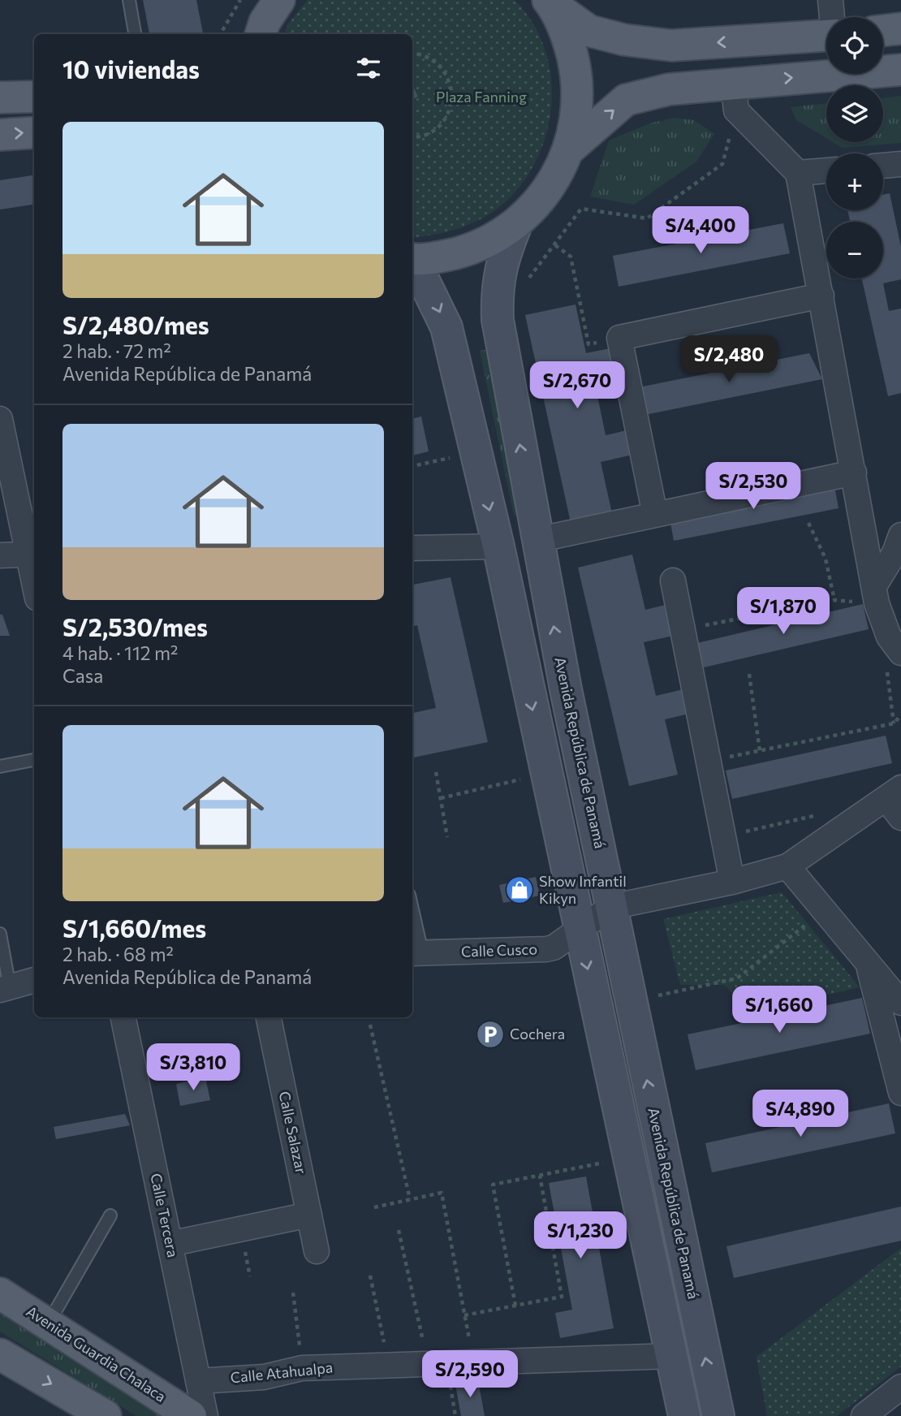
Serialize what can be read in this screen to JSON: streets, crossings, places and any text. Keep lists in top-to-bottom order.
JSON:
{
  "streets": {
    "main road": ["Avenida República de Panamá", "Avenida Guardia Chalaca"],
    "street": [
      "Calle Cusco",
      "Calle Salazar",
      "Calle Tercera",
      "Calle Atahualpa"
    ]
  },
  "crossings": [
    ["Avenida República de Panamá", "Calle Cusco"],
    ["Calle Tercera", "Calle Atahualpa"]
  ],
  "parks": ["Plaza Fanning"],
  "places": {
    "shop": ["Show Infantil Kikyn"],
    "parking": ["Cochera"]
  },
  "page": {
    "map_buttons": ["+", "−"],
    "heading": "10 viviendas",
    "list": [
      {
        "name": "S/2,480/mes",
        "note": "2 hab. · 72 m² · Avenida República de Panamá"
      },
      {
        "name": "S/2,530/mes",
        "note": "4 hab. · 112 m² · Casa"
      },
      {
        "name": "S/1,660/mes",
        "note": "2 hab. · 68 m² · Avenida República de Panamá"
      }
    ],
    "price": [
      "S/4,400",
      "S/2,480",
      "S/2,670",
      "S/2,530",
      "S/1,870",
      "S/1,660",
      "S/3,810",
      "S/4,890",
      "S/1,230",
      "S/2,590"
    ]
  }
}
